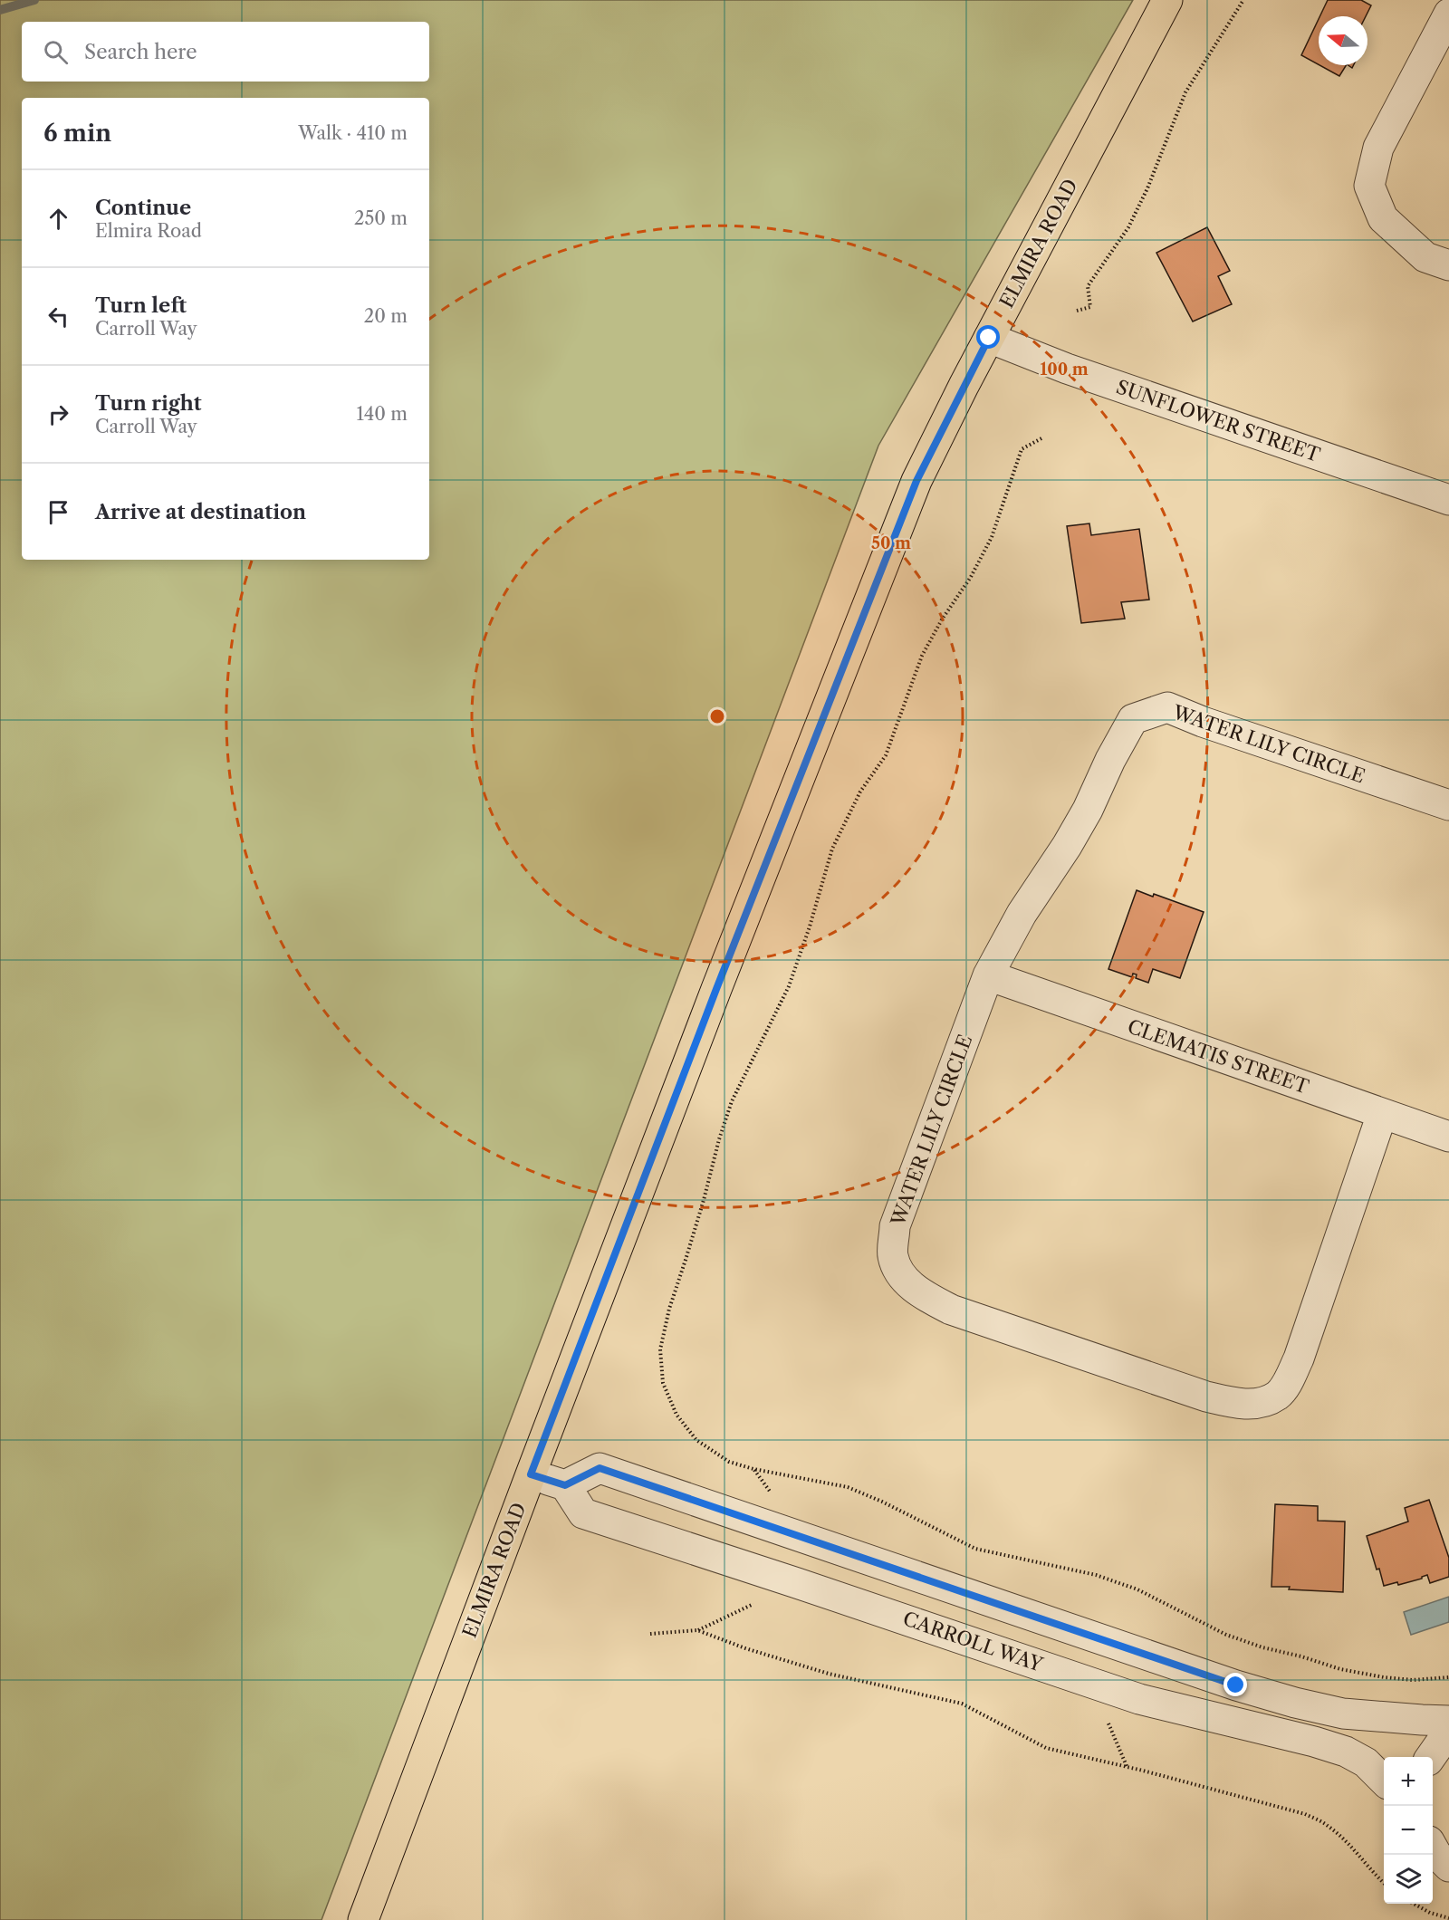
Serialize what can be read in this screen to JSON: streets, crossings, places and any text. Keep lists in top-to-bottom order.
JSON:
{
  "streets": {
    "main road": ["ELMIRA ROAD"],
    "street": [
      "SUNFLOWER STREET",
      "WATER LILY CIRCLE",
      "CLEMATIS STREET",
      "CARROLL WAY"
    ]
  },
  "crossings": [
    ["ELMIRA ROAD", "SUNFLOWER STREET"],
    ["WATER LILY CIRCLE", "CLEMATIS STREET"]
  ],
  "north": "left",
  "page": {
    "search": "Search here",
    "heading": ["6 min", "Walk · 410 m"],
    "list": [
      ["Continue", "Elmira Road", "250 m"],
      ["Turn left", "Carroll Way", "20 m"],
      ["Turn right", "Carroll Way", "140 m"],
      "Arrive at destination"
    ],
    "map_buttons": ["+", "−"]
  },
  "rings": ["100 m", "50 m"]
}
